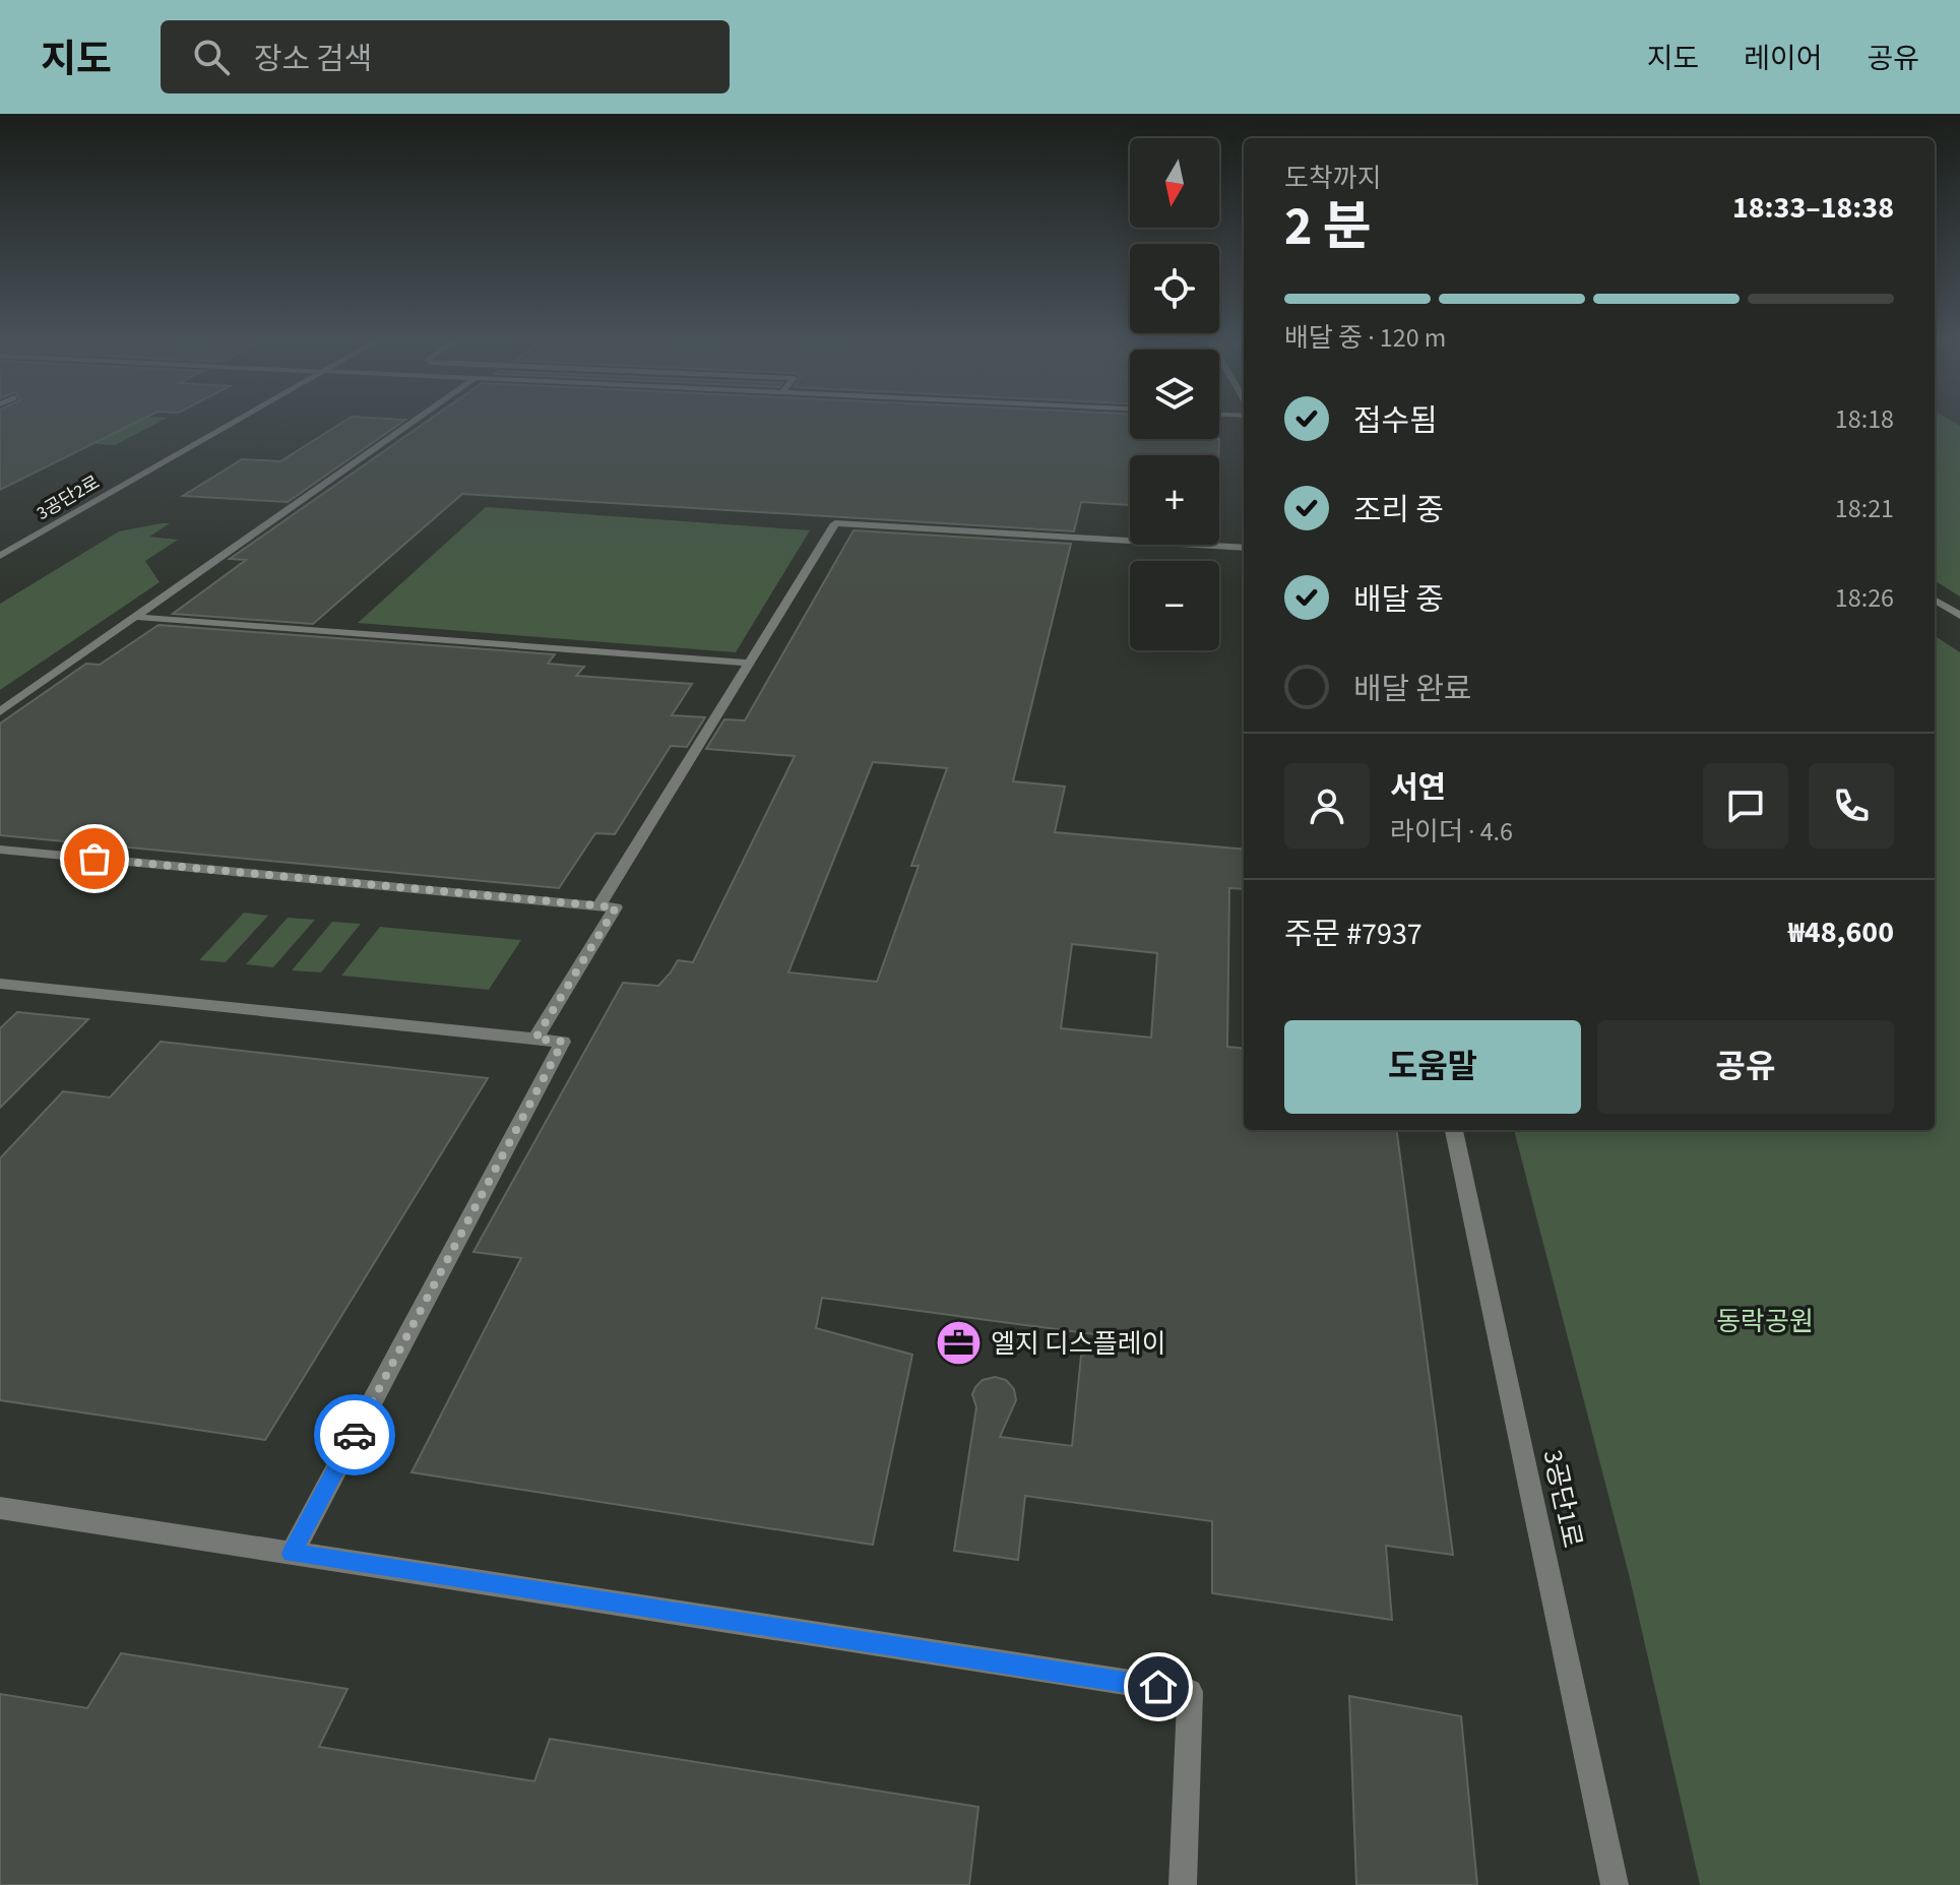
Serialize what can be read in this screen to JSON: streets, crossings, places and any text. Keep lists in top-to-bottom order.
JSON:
{
  "streets": {
    "street": ["3공단2로", "3공단1로"]
  },
  "parks": ["동락공원"],
  "places": {
    "office": ["엘지 디스플레이"]
  },
  "north": "bottom",
  "page": {
    "header": "지도",
    "search": "장소 검색",
    "nav": ["지도", "레이어", "공유"],
    "map_buttons": ["+", "−"],
    "heading": ["2 분", "도착까지", "18:33–18:38"],
    "panel": [
      "서연",
      "라이더 · 4.6",
      "주문 #7937",
      "₩48,600"
    ],
    "bar": "배달 중 · 120 m",
    "list": [
      ["접수됨", "18:18"],
      ["조리 중", "18:21"],
      ["배달 중", "18:26"],
      "배달 완료"
    ],
    "buttons": ["도움말", "공유"]
  }
}
